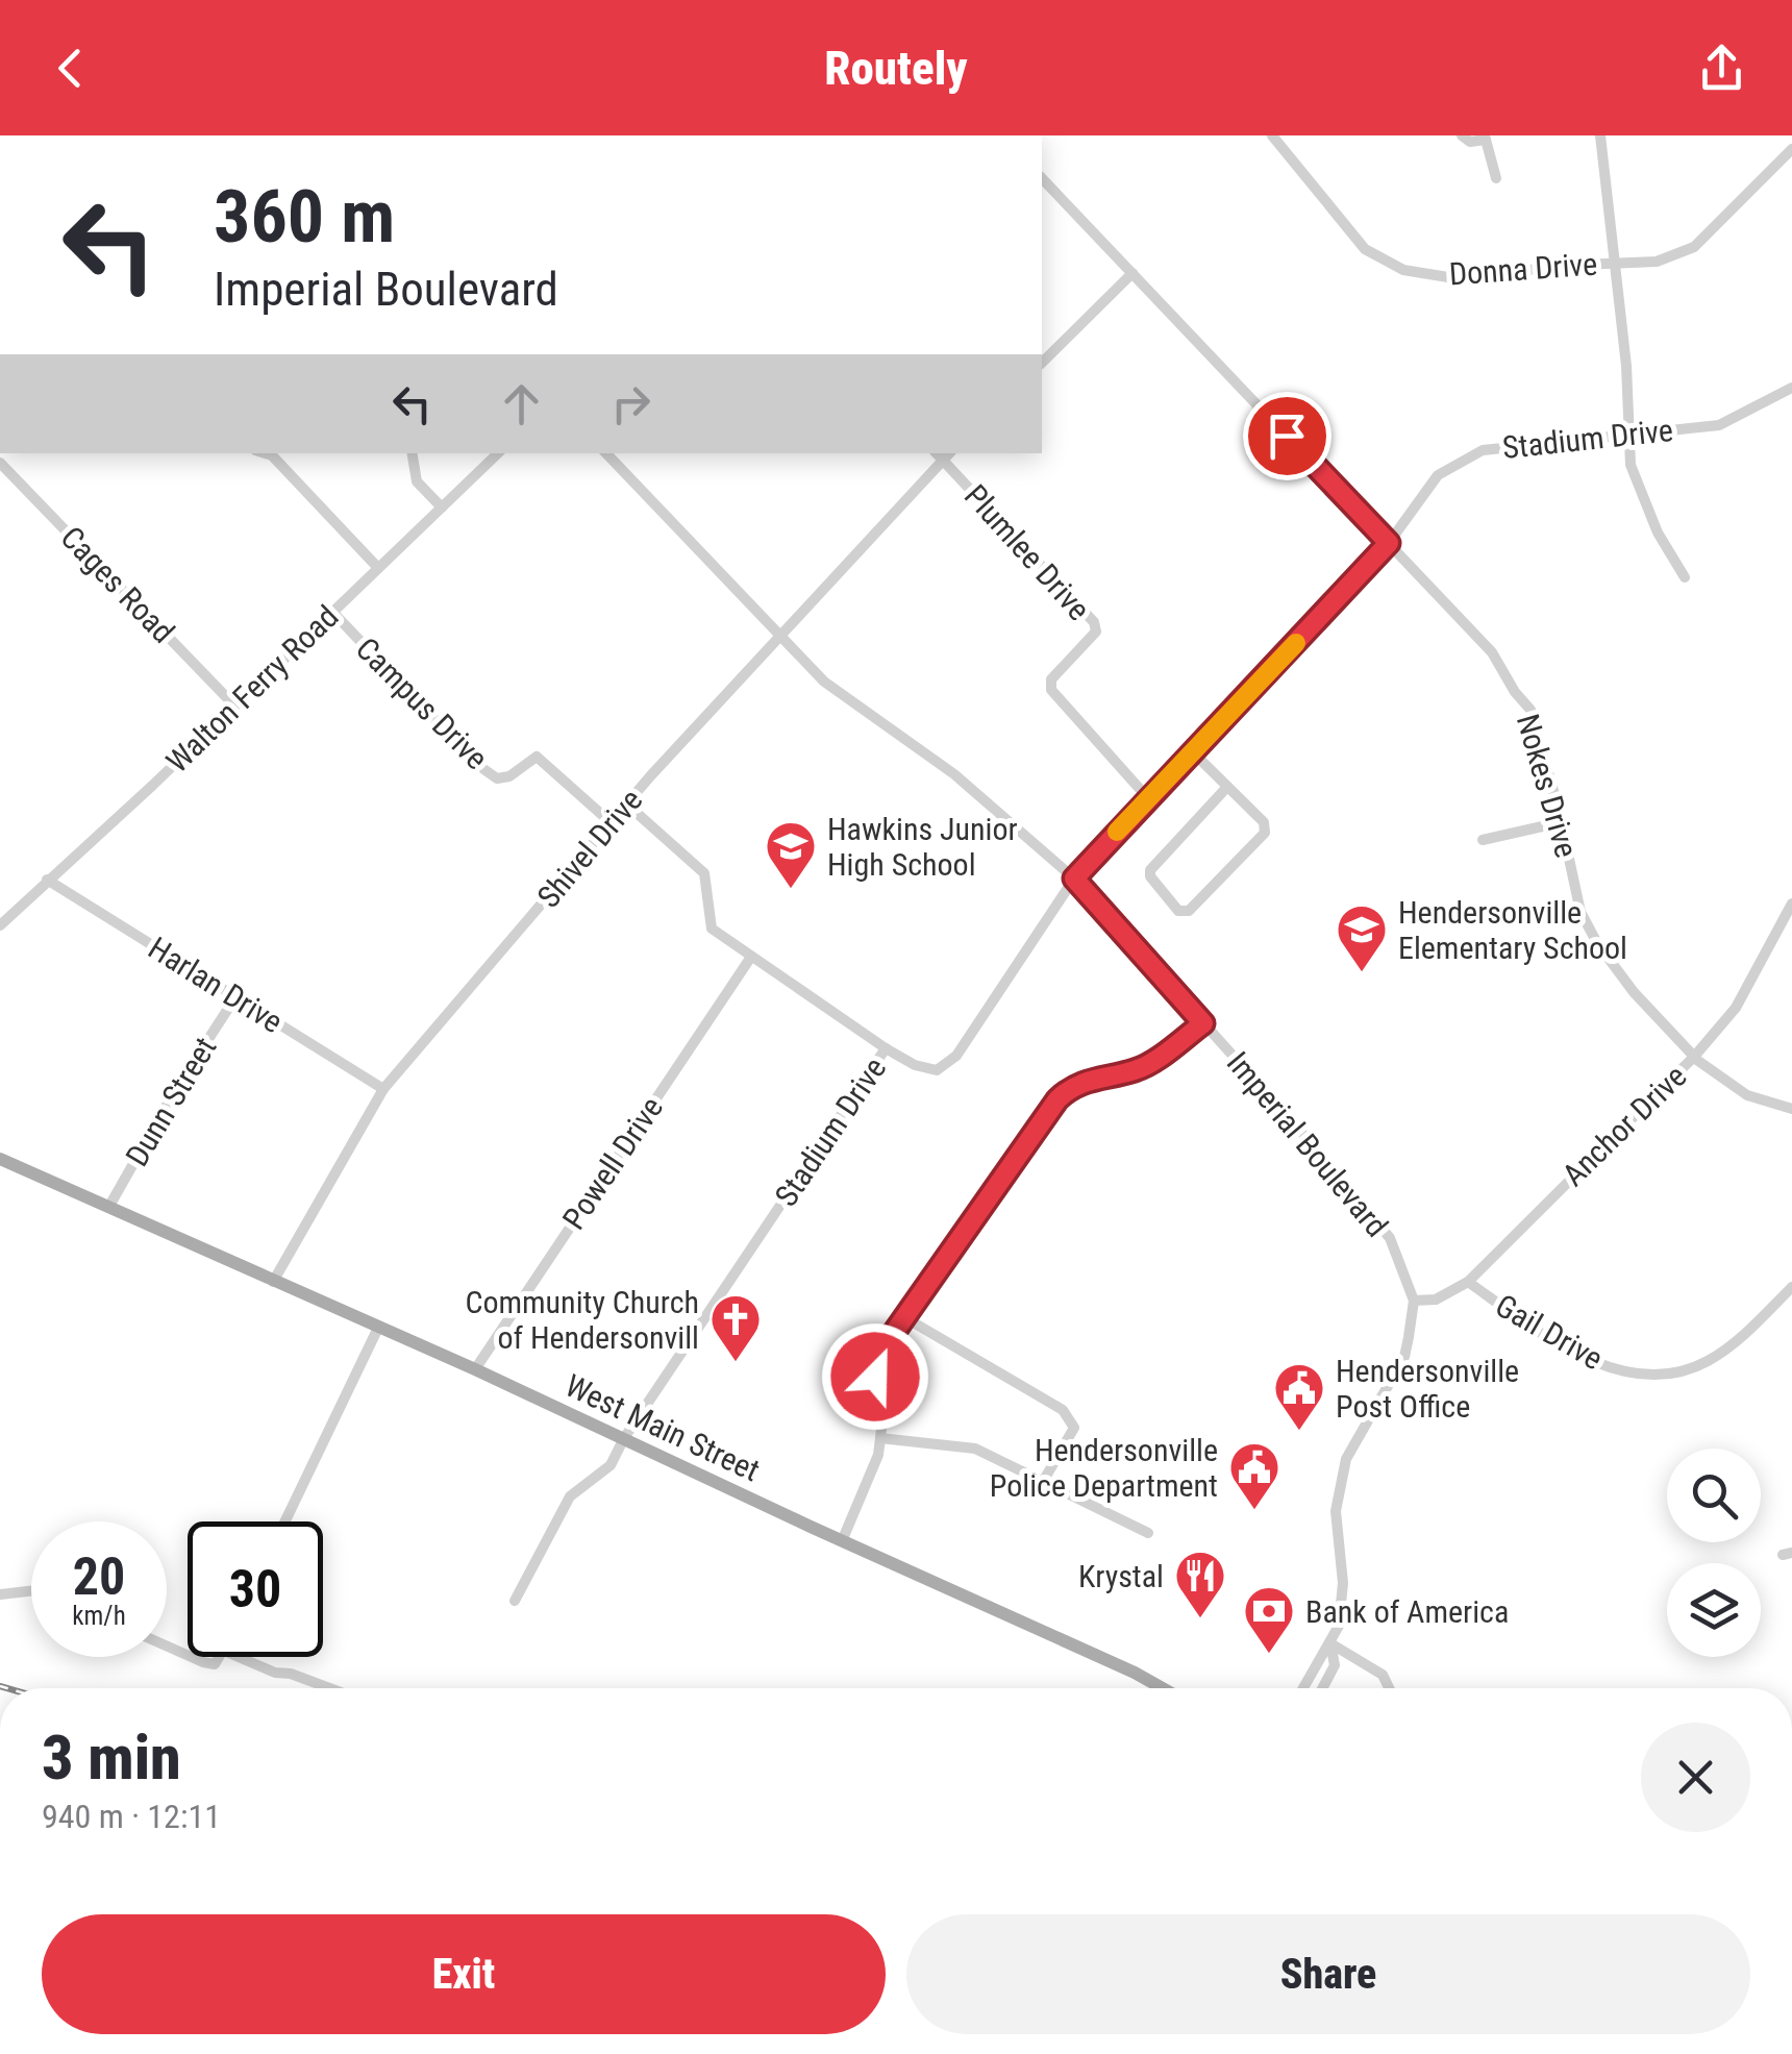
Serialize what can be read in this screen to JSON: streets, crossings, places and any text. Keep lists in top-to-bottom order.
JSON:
{
  "streets": {
    "main road": ["West Main Street"],
    "street": [
      "Donna Drive",
      "Stadium Drive",
      "Plumlee Drive",
      "Cages Road",
      "Walton Ferry Road",
      "Campus Drive",
      "Nokes Drive",
      "Shivel Drive",
      "Harlan Drive",
      "Dunn Street",
      "Anchor Drive",
      "Imperial Boulevard",
      "Powell Drive",
      "Gail Drive"
    ]
  },
  "crossings": [
    ["Stadium Drive", "Plumlee Drive"],
    ["Stadium Drive", "Nokes Drive"],
    ["Stadium Drive", "Imperial Boulevard"],
    ["Stadium Drive", "West Main Street"],
    ["Plumlee Drive", "Shivel Drive"],
    ["Cages Road", "Walton Ferry Road"],
    ["Walton Ferry Road", "Campus Drive"],
    ["Walton Ferry Road", "Harlan Drive"],
    ["Campus Drive", "Shivel Drive"],
    ["Nokes Drive", "Anchor Drive"],
    ["Shivel Drive", "Harlan Drive"],
    ["Shivel Drive", "Imperial Boulevard"],
    ["Shivel Drive", "West Main Street"],
    ["Harlan Drive", "Dunn Street"],
    ["Dunn Street", "West Main Street"],
    ["Anchor Drive", "Imperial Boulevard"],
    ["Anchor Drive", "Gail Drive"],
    ["Powell Drive", "West Main Street"]
  ],
  "places": {
    "school or university": ["Hawkins Junior High School", "Hendersonville Elementary School"],
    "church": ["Community Church of Hendersonvill"],
    "public building": ["Hendersonville Post Office", "Hendersonville Police Department"],
    "restaurant": ["Krystal"],
    "bank": ["Bank of America"]
  },
  "page": {
    "header": "Routely",
    "turn": ["360 m", "Imperial Boulevard"],
    "speed": "20 km/h",
    "limit": "30",
    "heading": ["3 min", "940 m · 12:11"],
    "buttons": ["Exit", "Share"]
  }
}
